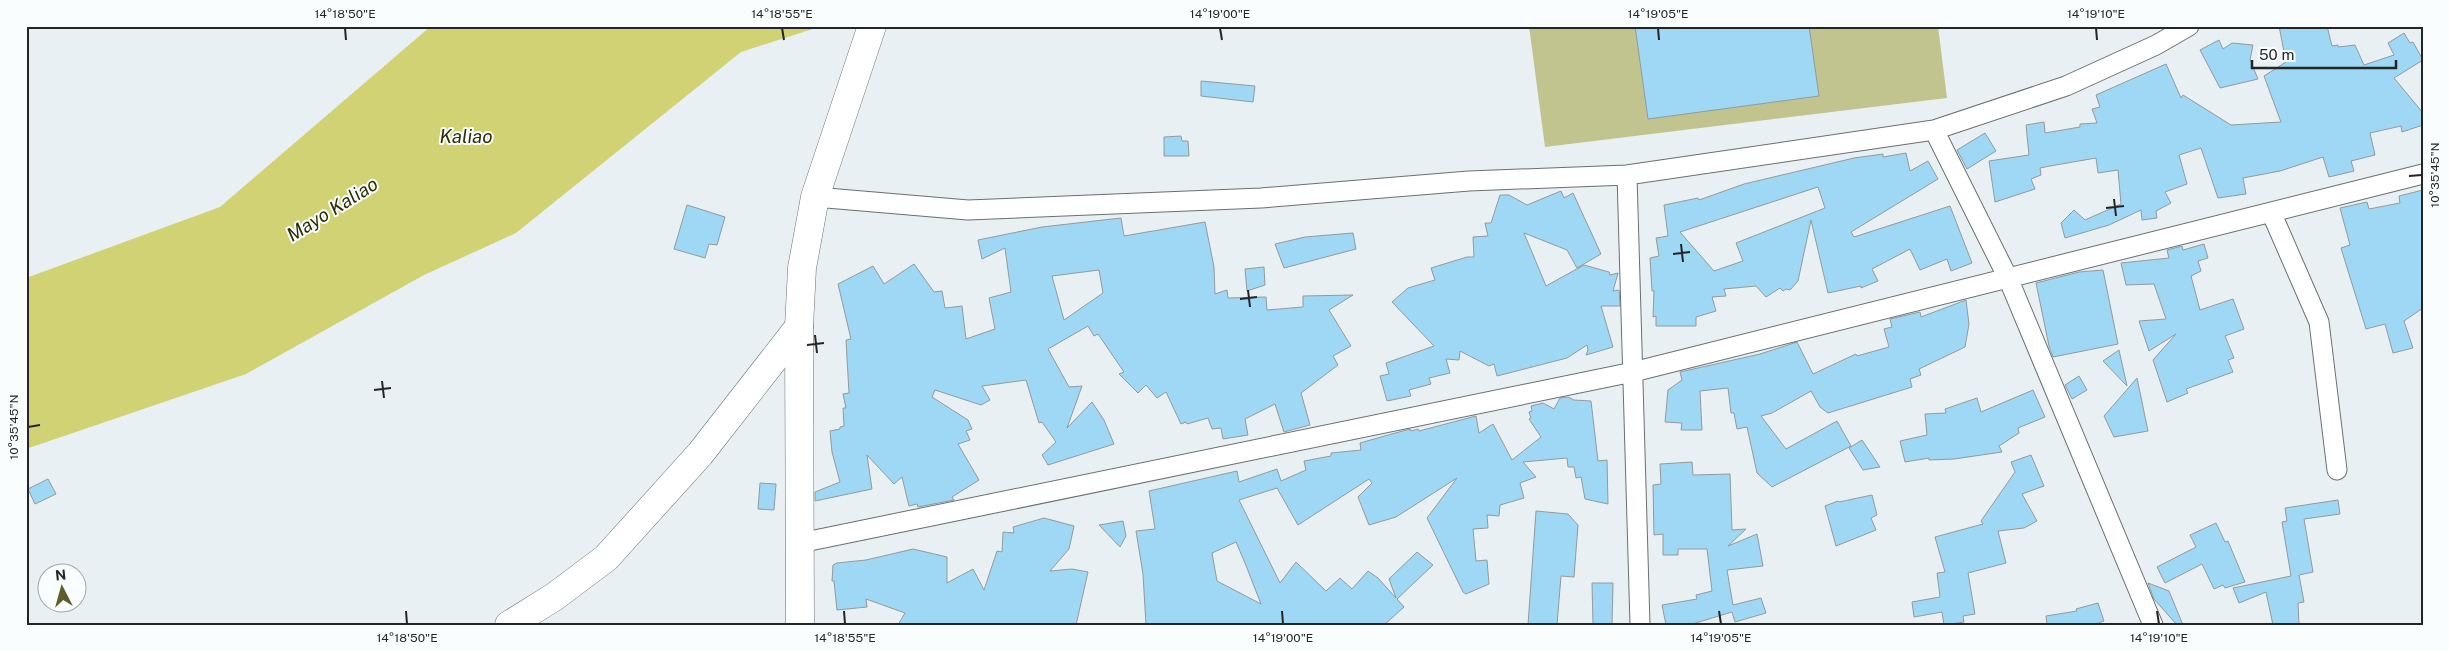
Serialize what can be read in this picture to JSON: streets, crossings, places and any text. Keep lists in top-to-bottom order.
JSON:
{
  "water": ["Kaliao", "Mayo Kaliao"],
  "scale_bar": "50 m",
  "north": "top",
  "coordinates": [
    "14°18'50\"E",
    "14°18'55\"E",
    "14°19'00\"E",
    "14°19'05\"E",
    "14°19'10\"E",
    "10°35'45\"N"
  ]
}
